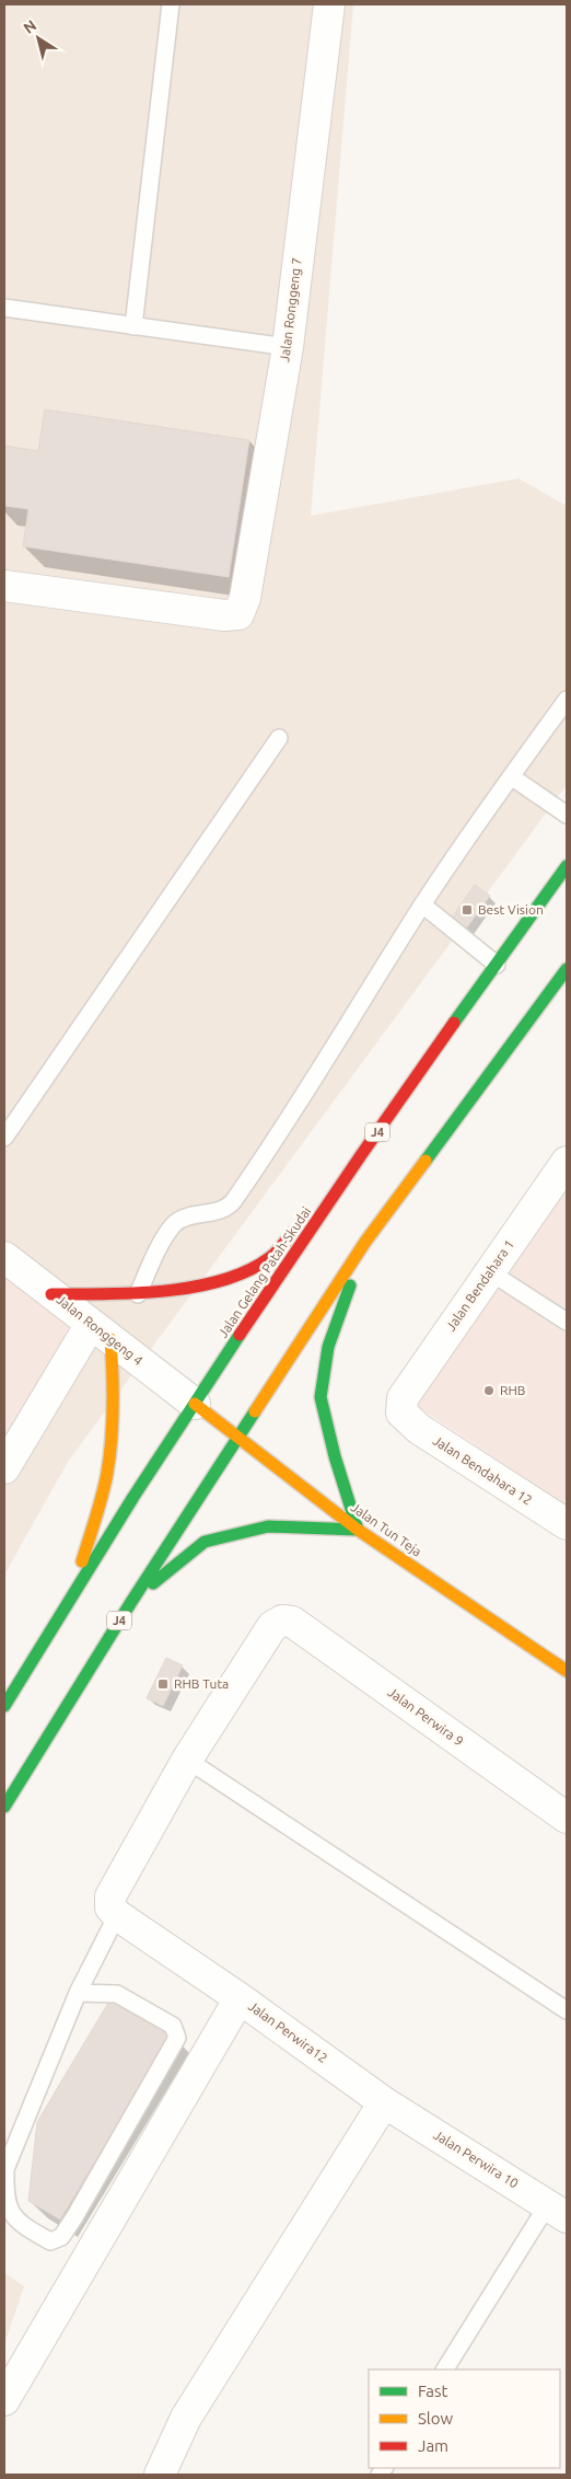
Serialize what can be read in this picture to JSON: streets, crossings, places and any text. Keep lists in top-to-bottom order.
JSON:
{
  "streets": {
    "main road": ["J4", "Jalan Gelang Patah-Skudai", "Jalan Tun Teja"],
    "street": [
      "Jalan Ronggeng 7",
      "Jalan Bendahara 1",
      "Jalan Ronggeng 4",
      "Jalan Bendahara 12",
      "Jalan Perwira 9",
      "Jalan Perwira12",
      "Jalan Perwira 10"
    ]
  },
  "crossings": [
    ["J4", "Jalan Tun Teja"],
    ["Jalan Gelang Patah-Skudai", "Jalan Ronggeng 4"],
    ["Jalan Gelang Patah-Skudai", "Jalan Tun Teja"],
    ["Jalan Bendahara 1", "Jalan Bendahara 12"],
    ["Jalan Ronggeng 4", "Jalan Tun Teja"],
    ["Jalan Perwira12", "Jalan Perwira 10"]
  ],
  "places": {
    "transit": ["Best Vision", "RHB Tuta"],
    "other": ["RHB"]
  },
  "legend": ["Fast", "Slow", "Jam"],
  "north": "top left"
}
